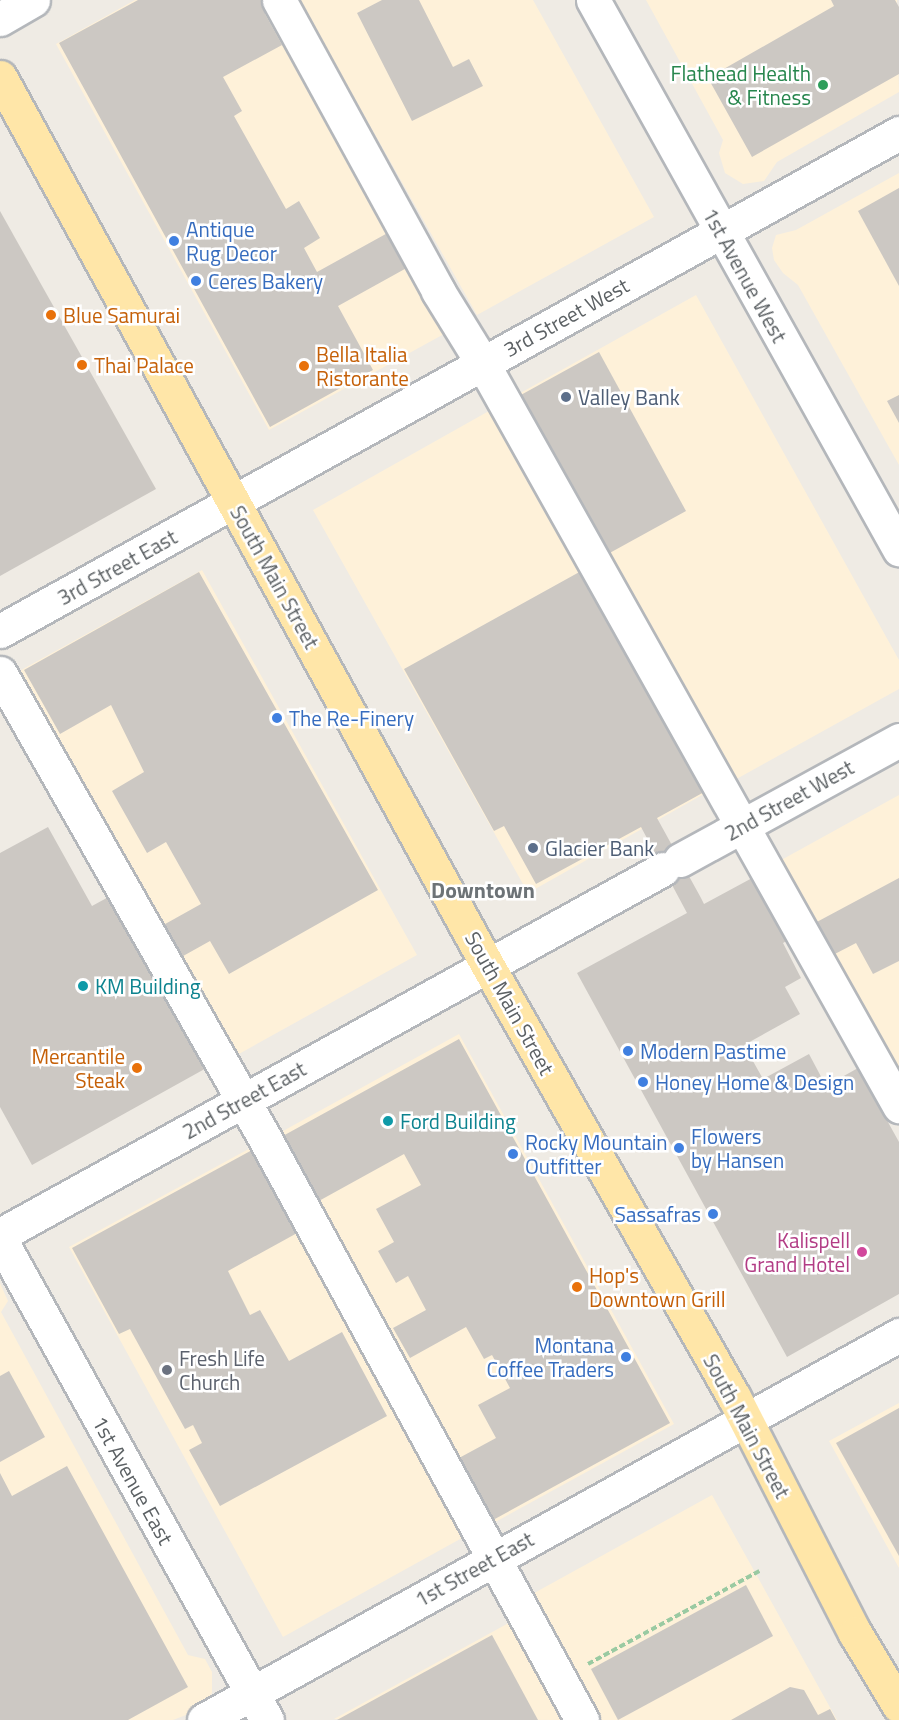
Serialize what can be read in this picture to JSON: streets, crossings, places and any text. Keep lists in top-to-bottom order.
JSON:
{
  "streets": {
    "main road": ["South Main Street"],
    "street": [
      "1st Avenue West",
      "3rd Street West",
      "3rd Street East",
      "2nd Street West",
      "2nd Street East",
      "1st Avenue East",
      "1st Street East"
    ]
  },
  "crossings": [
    ["1st Avenue West", "3rd Street West"],
    ["3rd Street West", "3rd Street East"],
    ["3rd Street West", "South Main Street"],
    ["3rd Street East", "South Main Street"],
    ["South Main Street", "2nd Street West"],
    ["South Main Street", "2nd Street East"],
    ["South Main Street", "1st Street East"],
    ["2nd Street West", "2nd Street East"],
    ["2nd Street East", "1st Avenue East"],
    ["1st Avenue East", "1st Street East"]
  ],
  "districts": ["Downtown"],
  "places": [
    "Flathead Health & Fitness",
    "Antique Rug Decor",
    "Ceres Bakery",
    "Blue Samurai",
    "Thai Palace",
    "Bella Italia Ristorante",
    "Valley Bank",
    "The Re-Finery",
    "Glacier Bank",
    "KM Building",
    "Modern Pastime",
    "Mercantile Steak",
    "Honey Home & Design",
    "Ford Building",
    "Flowers by Hansen",
    "Rocky Mountain Outfitter",
    "Sassafras",
    "Kalispell Grand Hotel",
    "Hop's Downtown Grill",
    "Montana Coffee Traders",
    "Fresh Life Church"
  ]
}
